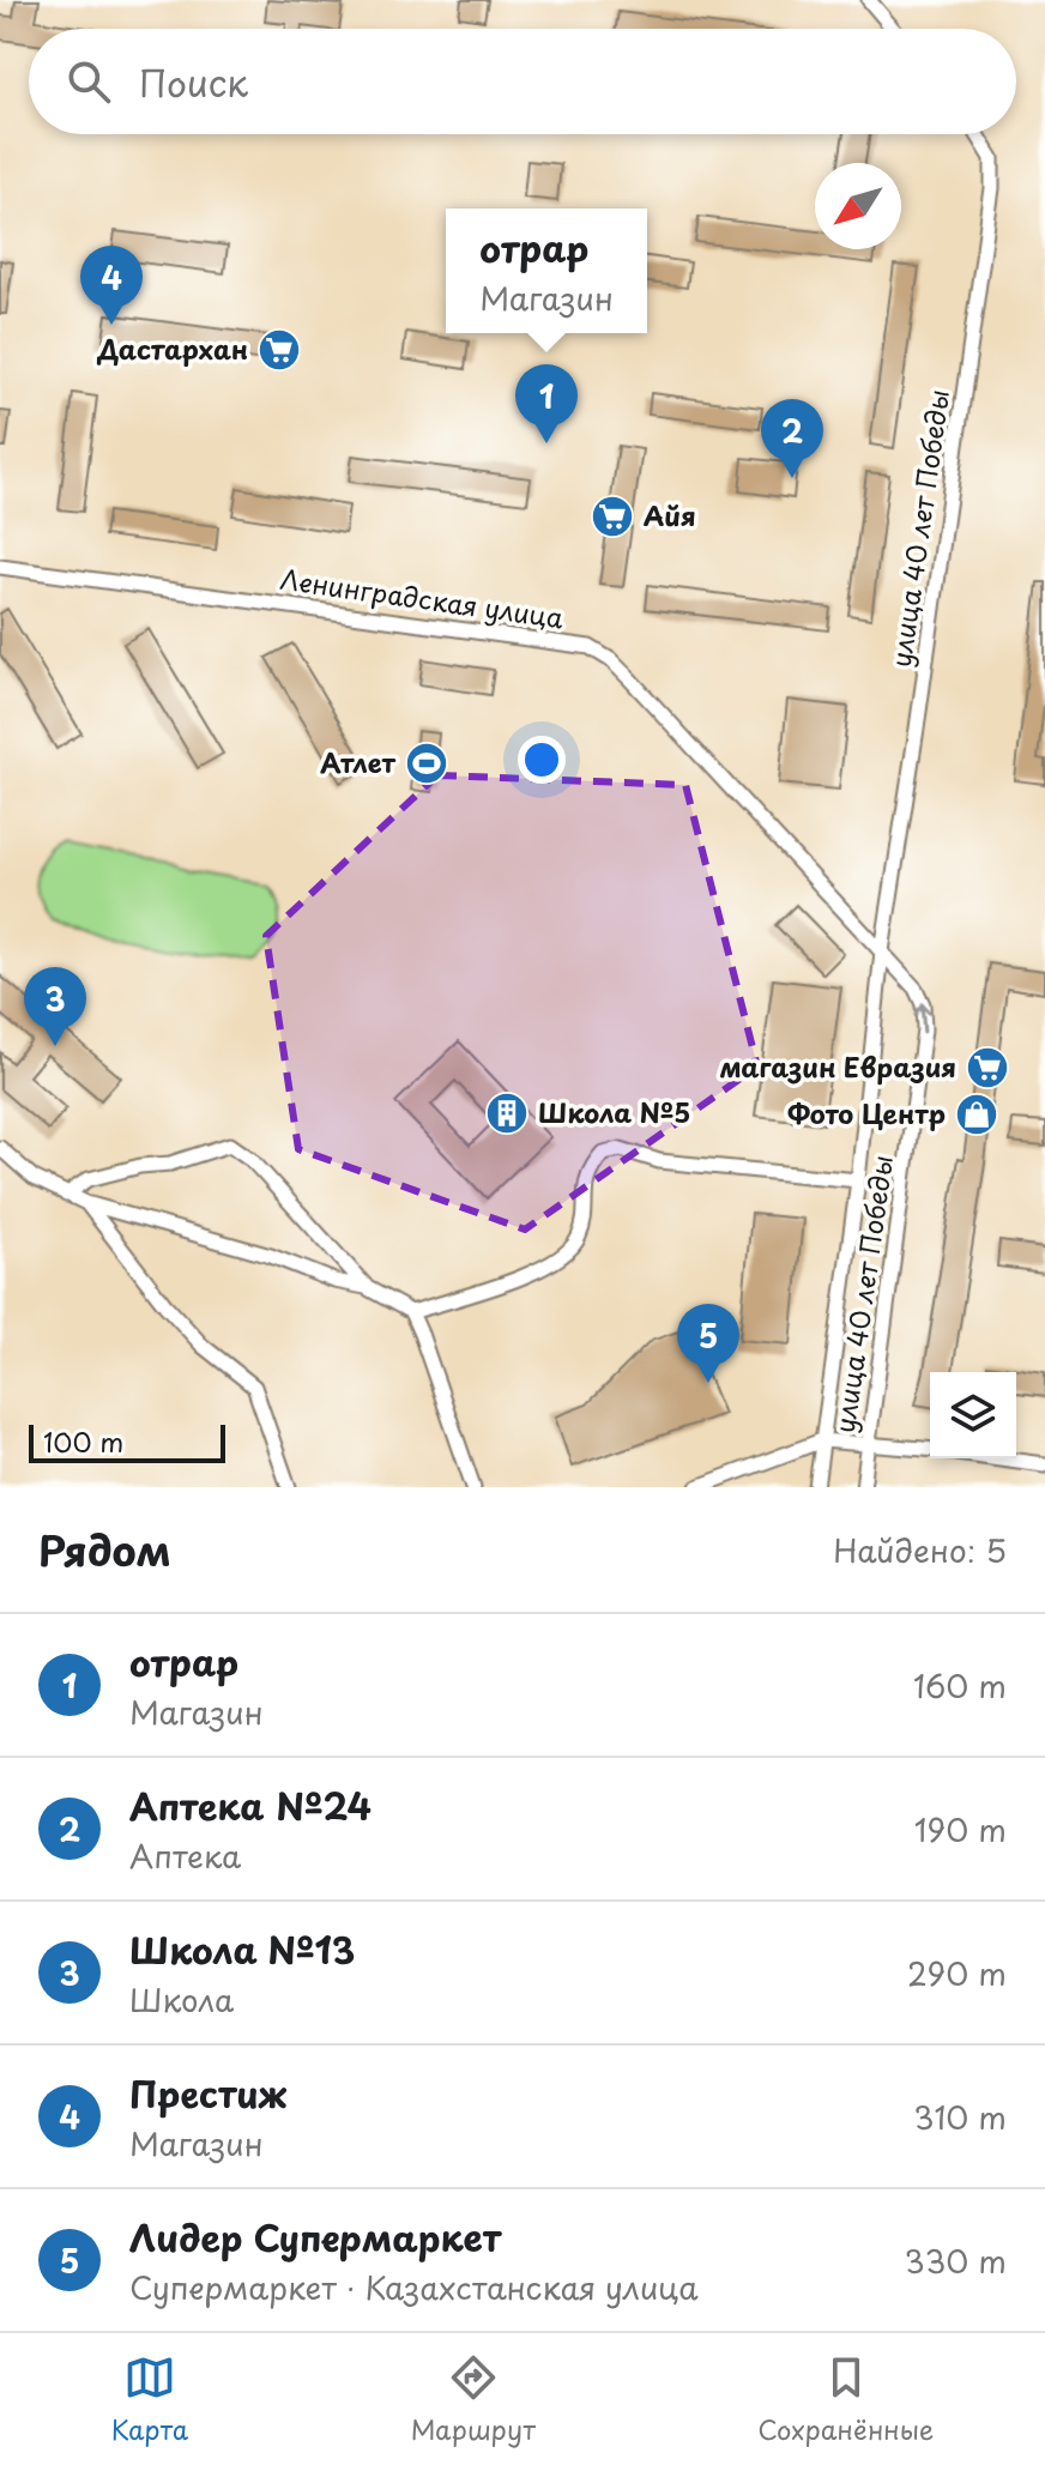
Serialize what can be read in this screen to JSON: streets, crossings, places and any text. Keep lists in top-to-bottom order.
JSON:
{
  "streets": {
    "street": ["улица 40 лет Победы", "Ленинградская улица"]
  },
  "crossings": [
    ["улица 40 лет Победы", "Ленинградская улица"]
  ],
  "places": {
    "supermarket": ["Дастархан", "Айя", "магазин Евразия"],
    "sports": ["Атлет"],
    "building": ["Школа №5"],
    "shop": ["Фото Центр"]
  },
  "scale_bar": "100 m",
  "north": "bottom left",
  "page": {
    "search": "Поиск",
    "popup": ["отрар", "Магазин"],
    "pins": [
      "4",
      "1",
      "2",
      "3",
      "5"
    ],
    "scale": "100 m",
    "heading": ["Рядом", "Найдено: 5"],
    "list": [
      {
        "mark": "1",
        "name": "отрар",
        "note": "Магазин",
        "value": "160 m"
      },
      {
        "mark": "2",
        "name": "Аптека №24",
        "note": "Аптека",
        "value": "190 m"
      },
      {
        "mark": "3",
        "name": "Школа №13",
        "note": "Школа",
        "value": "290 m"
      },
      {
        "mark": "4",
        "name": "Престиж",
        "note": "Магазин",
        "value": "310 m"
      },
      {
        "mark": "5",
        "name": "Лидер Супермаркет",
        "note": "Супермаркет · Казахстанская улица",
        "value": "330 m"
      }
    ],
    "nav": ["Карта", "Маршрут", "Сохранённые"]
  }
}
